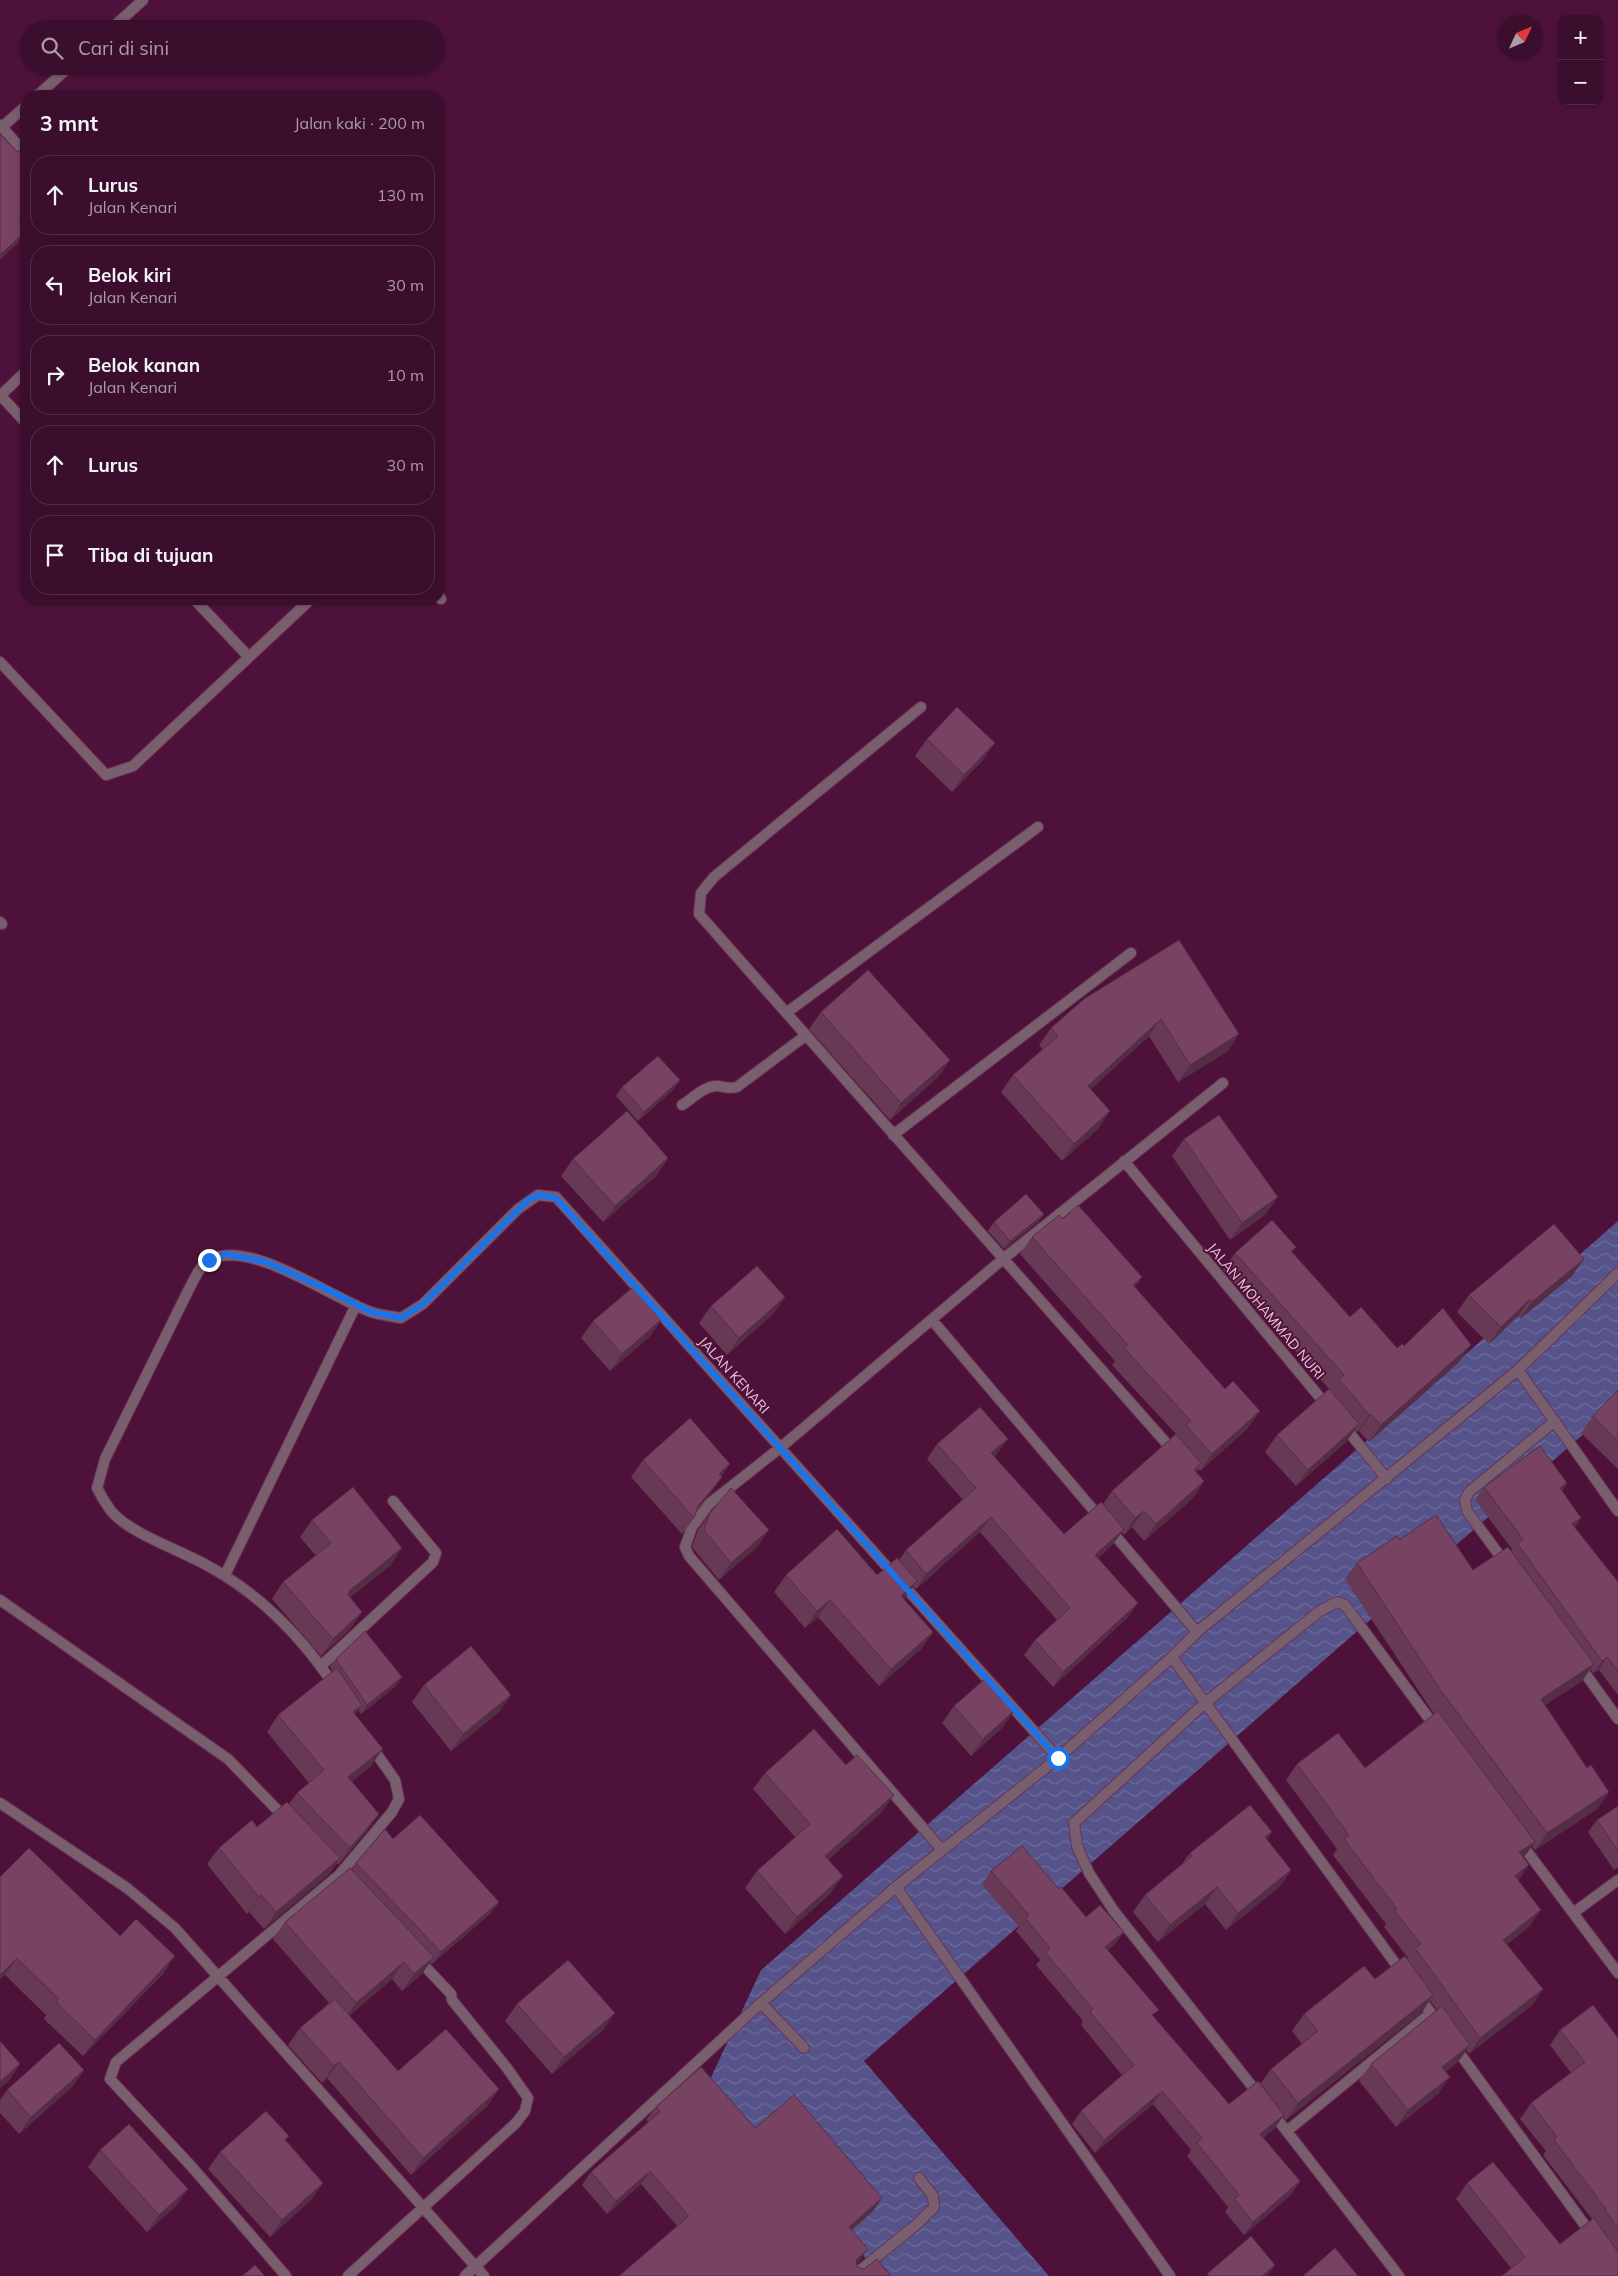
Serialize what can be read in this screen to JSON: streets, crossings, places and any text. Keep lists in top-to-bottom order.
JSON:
{
  "streets": {
    "street": ["JALAN MOHAMMAD NURI", "JALAN KENARI"]
  },
  "north": "top right",
  "page": {
    "map_buttons": ["+", "−"],
    "search": "Cari di sini",
    "heading": ["3 mnt", "Jalan kaki · 200 m"],
    "list": [
      ["Lurus", "Jalan Kenari", "130 m"],
      ["Belok kiri", "Jalan Kenari", "30 m"],
      ["Belok kanan", "Jalan Kenari", "10 m"],
      ["Lurus", "30 m"],
      "Tiba di tujuan"
    ]
  }
}
